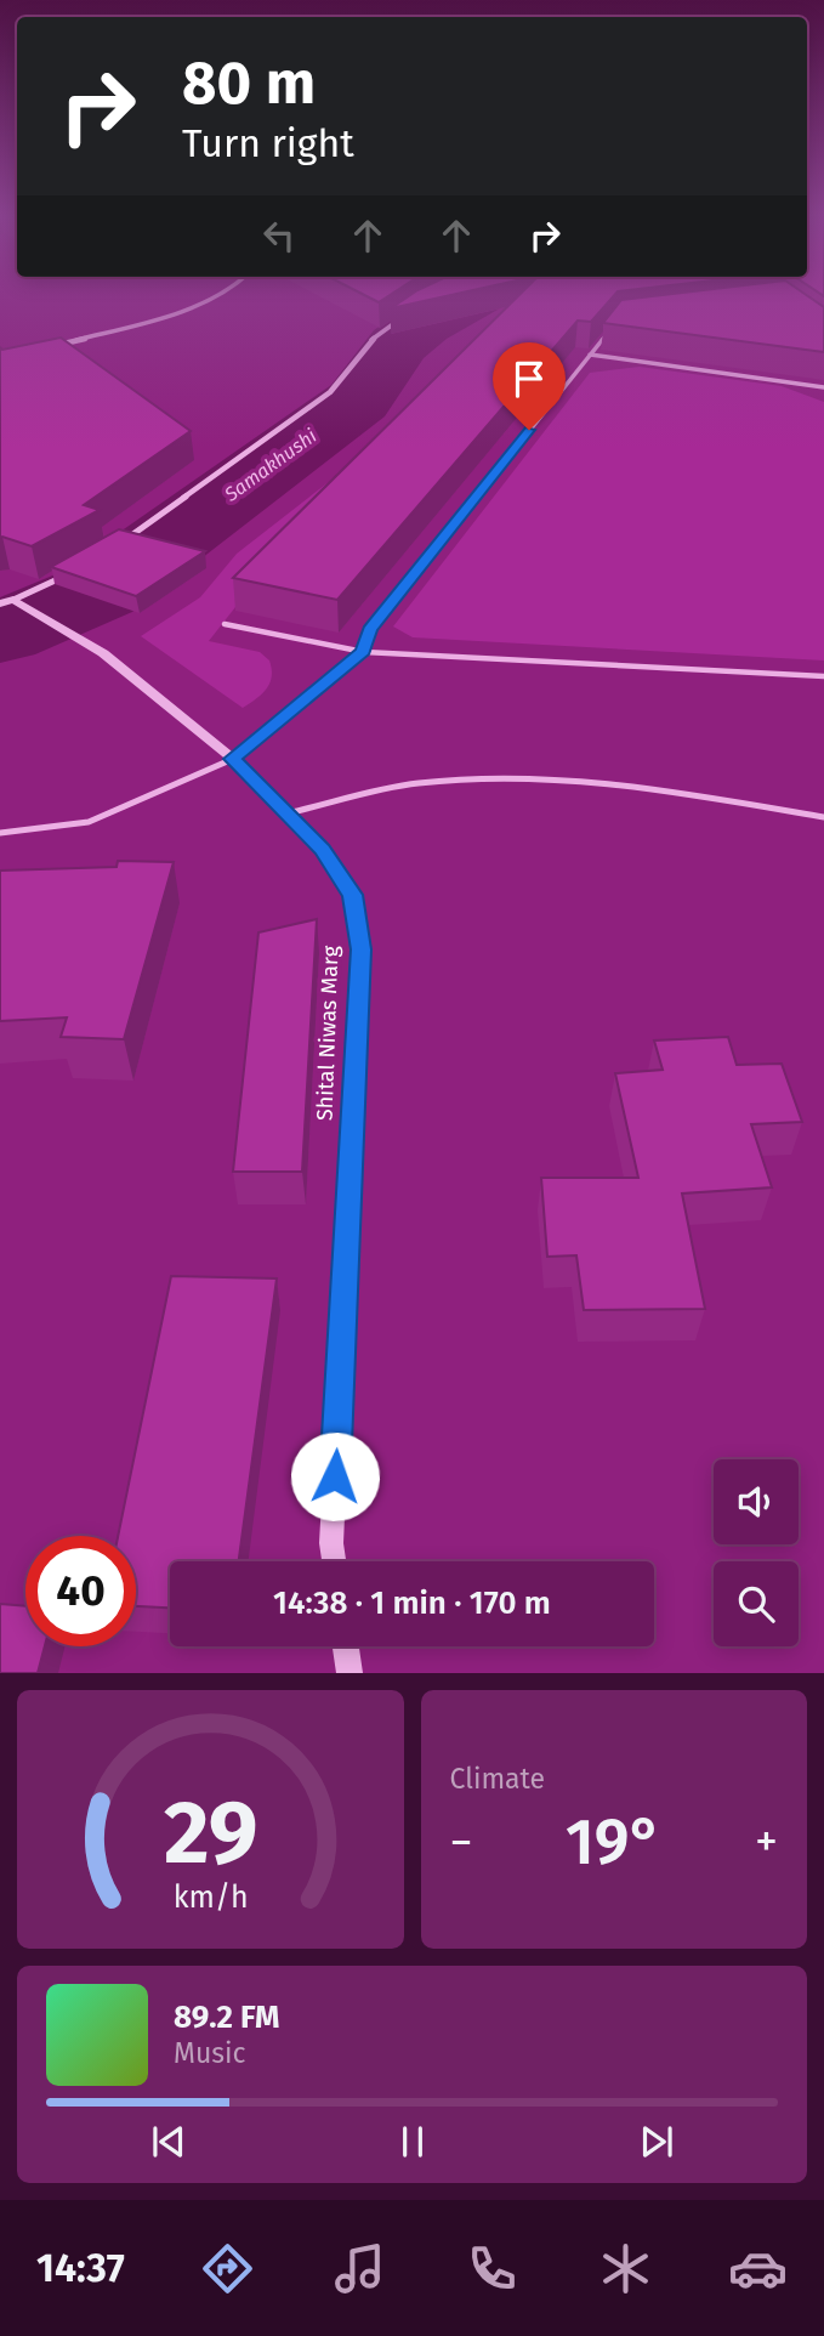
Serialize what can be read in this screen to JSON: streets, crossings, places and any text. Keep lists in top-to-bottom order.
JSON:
{
  "streets": {
    "street": ["Shital Niwas Marg"]
  },
  "water": ["Samakhushi"],
  "page": {
    "turn": ["80 m", "Turn right"],
    "limit": "40",
    "trip": "14:38 · 1 min · 170 m",
    "tile": "Climate",
    "heat": ["−", "19°", "+"],
    "song": ["89.2 FM", "Music"],
    "tabs": "14:37",
    "gauge": ["29", "km/h"]
  }
}
